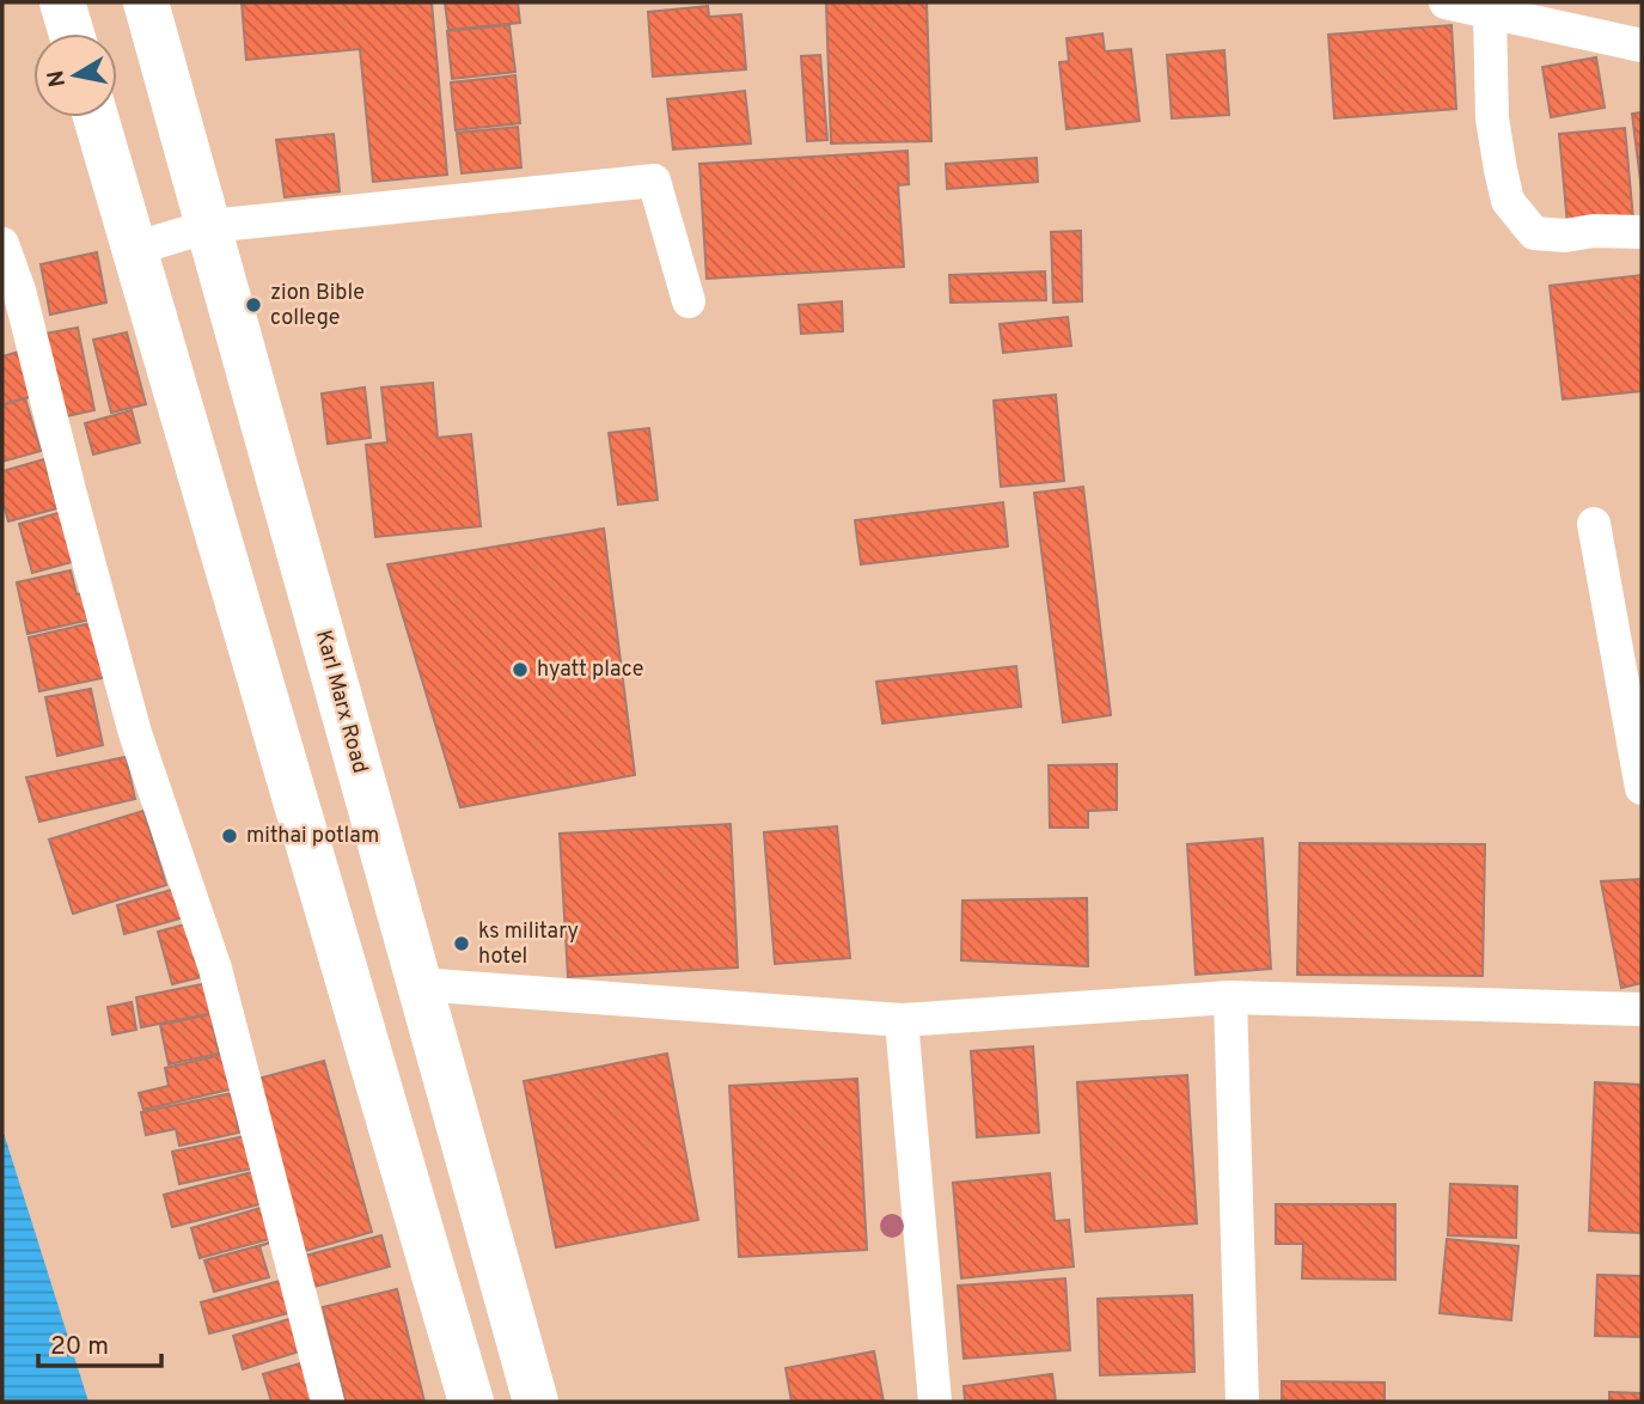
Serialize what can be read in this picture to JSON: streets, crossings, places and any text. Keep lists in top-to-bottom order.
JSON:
{
  "streets": {
    "main road": ["Karl Marx Road"]
  },
  "places": [
    "zion Bible college",
    "hyatt place",
    "mithai potlam",
    "ks military hotel"
  ],
  "scale_bar": "20 m",
  "north": "left"
}
